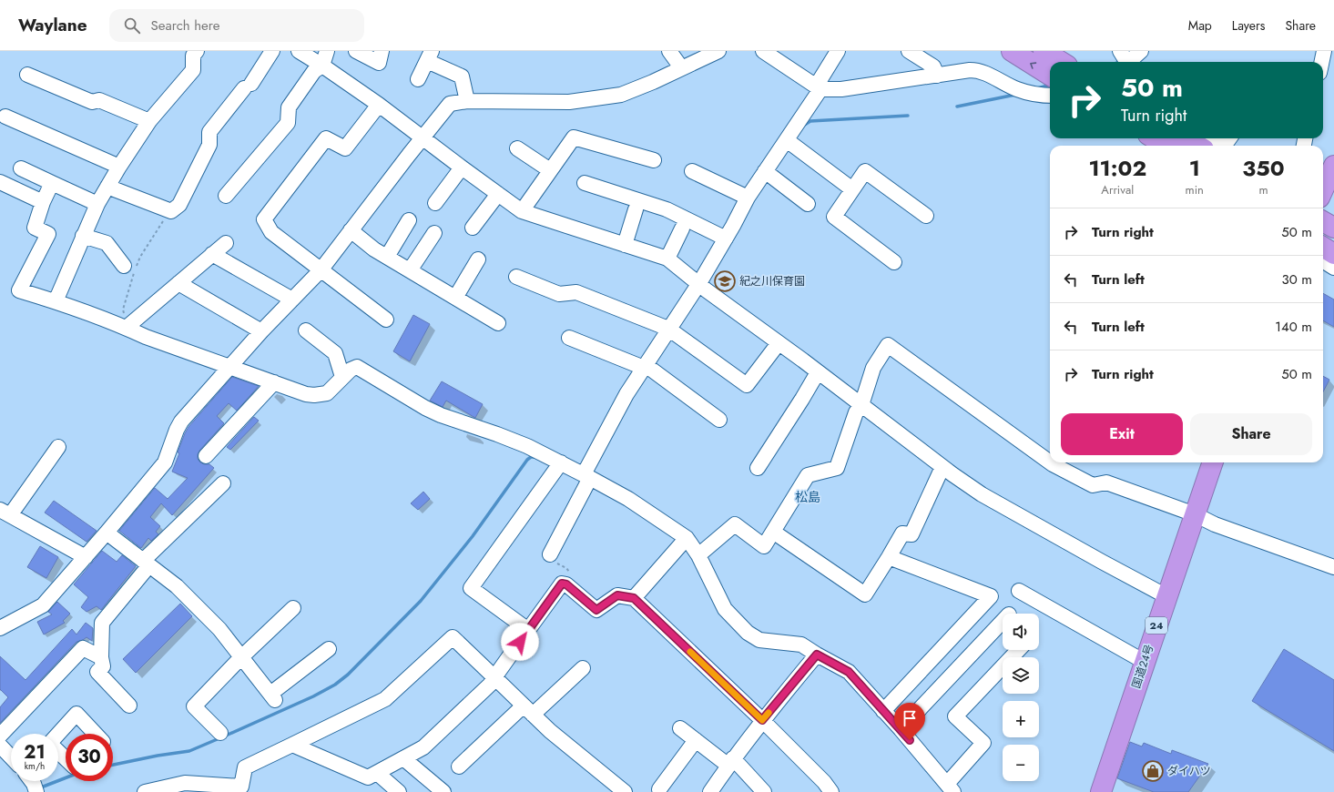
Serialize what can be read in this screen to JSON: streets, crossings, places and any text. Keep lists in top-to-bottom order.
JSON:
{
  "streets": {
    "highway": ["24", "国道24号"]
  },
  "districts": ["松島"],
  "places": {
    "school or university": ["紀之川保育園"],
    "shop": ["ダイハツ"]
  },
  "page": {
    "header": "Waylane",
    "search": "Search here",
    "nav": ["Map", "Layers", "Share"],
    "turn": ["50 m", "Turn right"],
    "eta": [
      "11:02",
      "Arrival",
      "1",
      "min",
      "350",
      "m"
    ],
    "list": [
      {
        "name": "Turn right",
        "value": "50 m"
      },
      {
        "name": "Turn left",
        "value": "30 m"
      },
      {
        "name": "Turn left",
        "value": "140 m"
      },
      {
        "name": "Turn right",
        "value": "50 m"
      }
    ],
    "buttons": ["Exit", "Share"],
    "map_buttons": ["+", "−"],
    "speed": "21 km/h",
    "limit": "30"
  }
}
